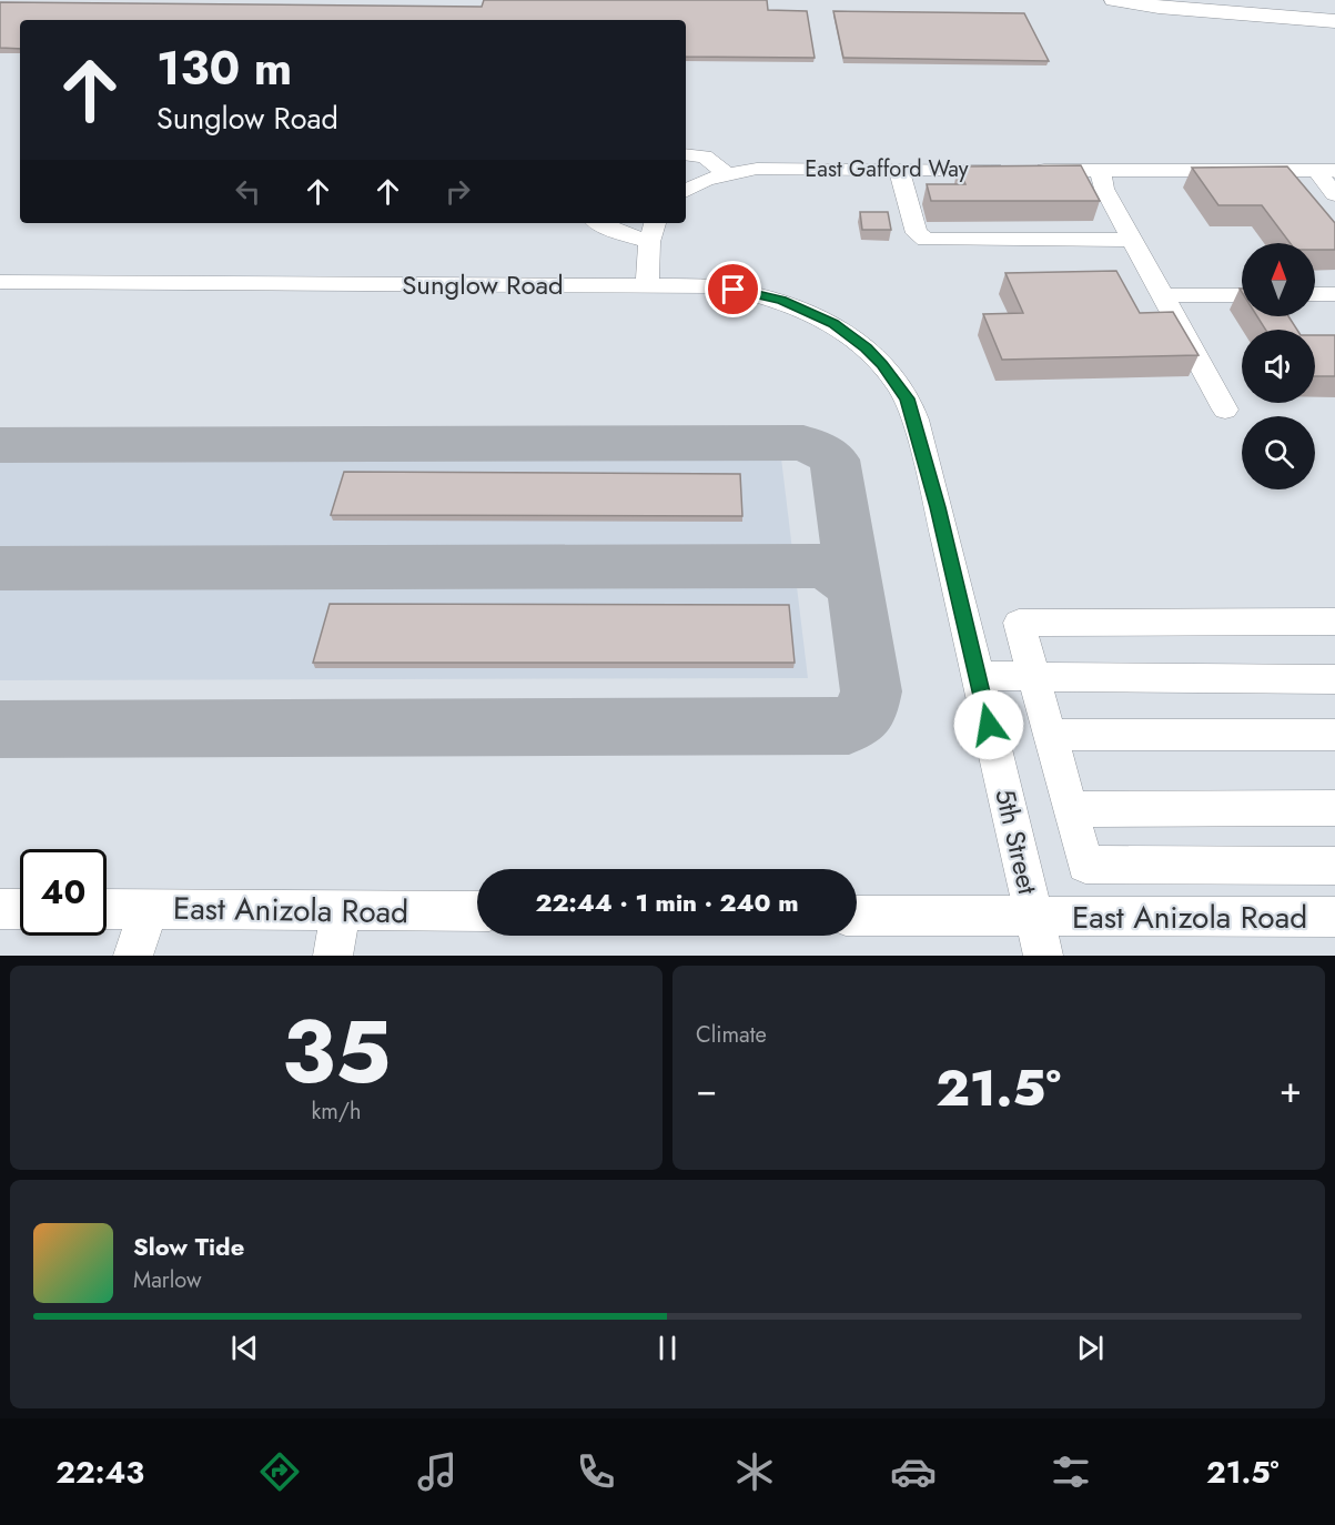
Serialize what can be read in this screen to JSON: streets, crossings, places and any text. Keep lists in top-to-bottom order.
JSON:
{
  "streets": {
    "street": [
      "East Gafford Way",
      "Sunglow Road",
      "5th Street",
      "East Anizola Road"
    ]
  },
  "crossings": [
    ["Sunglow Road", "5th Street"],
    ["5th Street", "East Anizola Road"]
  ],
  "north": "top",
  "page": {
    "turn": ["130 m", "Sunglow Road"],
    "limit": "40",
    "trip": "22:44 · 1 min · 240 m",
    "tile": [
      ["35", "km/h"],
      "Climate"
    ],
    "heat": ["−", "21.5°", "+"],
    "song": ["Slow Tide", "Marlow"],
    "tabs": ["22:43", "21.5°"]
  }
}
